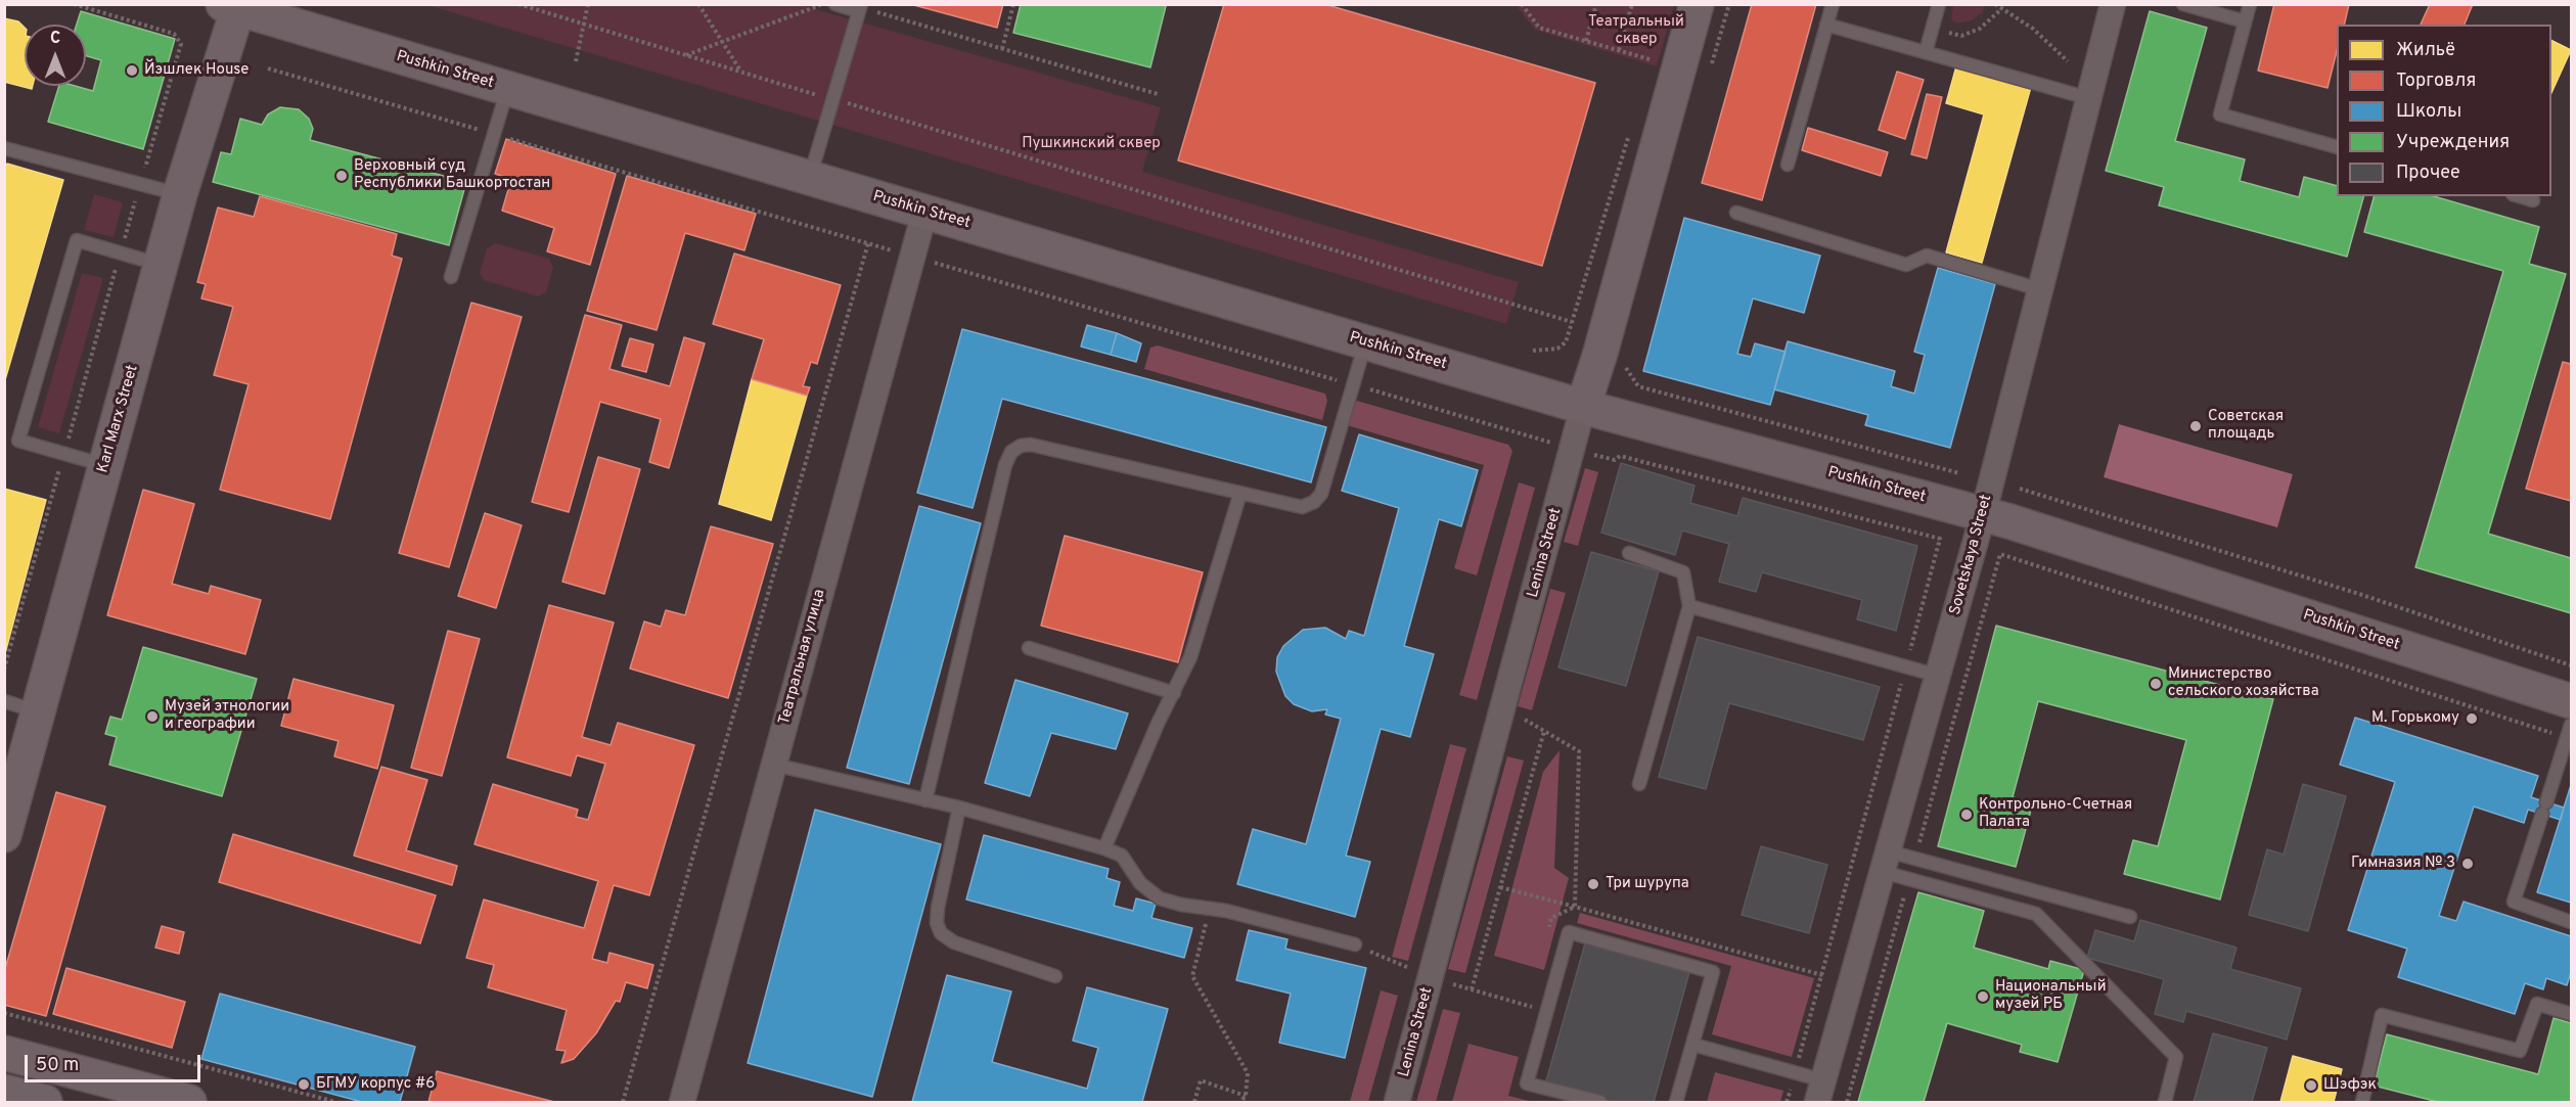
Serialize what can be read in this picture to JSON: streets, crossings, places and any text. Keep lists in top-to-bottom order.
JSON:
{
  "streets": {
    "main road": ["Pushkin Street", "Karl Marx Street", "Lenina Street"],
    "street": ["Sovetskaya Street", "Театральная улица"]
  },
  "crossings": [
    ["Pushkin Street", "Karl Marx Street"],
    ["Pushkin Street", "Lenina Street"],
    ["Pushkin Street", "Sovetskaya Street"],
    ["Pushkin Street", "Театральная улица"]
  ],
  "parks": ["Театральный сквер", "Пушкинский сквер"],
  "places": [
    "Йэшлек House",
    "Верховный суд Республики Башкортостан",
    "Советская площадь",
    "Министерство сельского хозяйства",
    "Музей этнологии и географии",
    "М. Горькому",
    "Контрольно-Счетная Палата",
    "Гимназия № 3",
    "Три шурупа",
    "Национальный музей РБ",
    "БГМУ корпус #6",
    "Шэфэк"
  ],
  "legend": [
    "Жильё",
    "Торговля",
    "Школы",
    "Учреждения",
    "Прочее"
  ],
  "scale_bar": "50 m",
  "north": "top"
}
